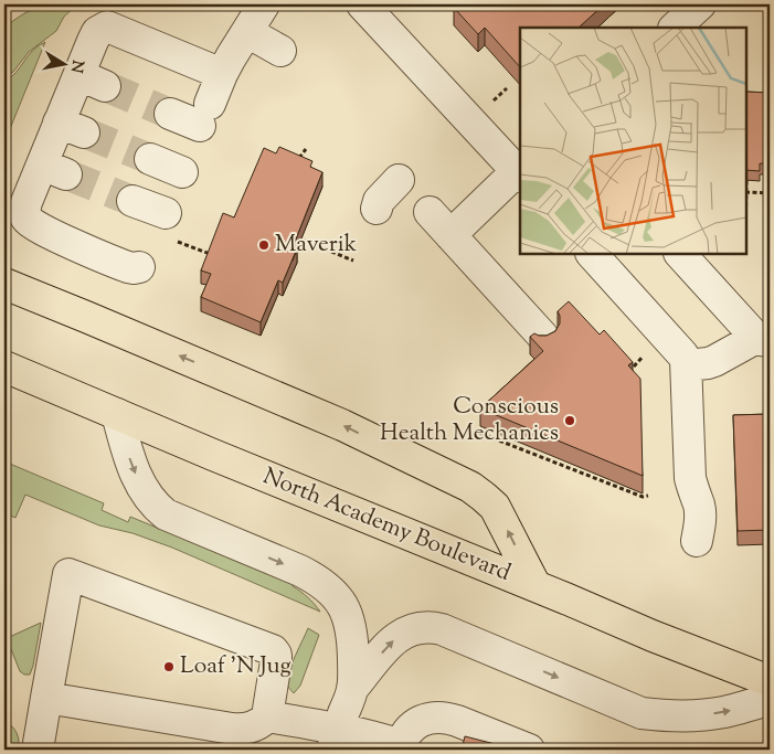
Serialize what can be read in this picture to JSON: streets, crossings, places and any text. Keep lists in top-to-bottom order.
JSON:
{
  "streets": {
    "highway": ["North Academy Boulevard"]
  },
  "places": ["Maverik", "Conscious Health Mechanics", "Loaf 'N Jug"],
  "north": "right"
}
